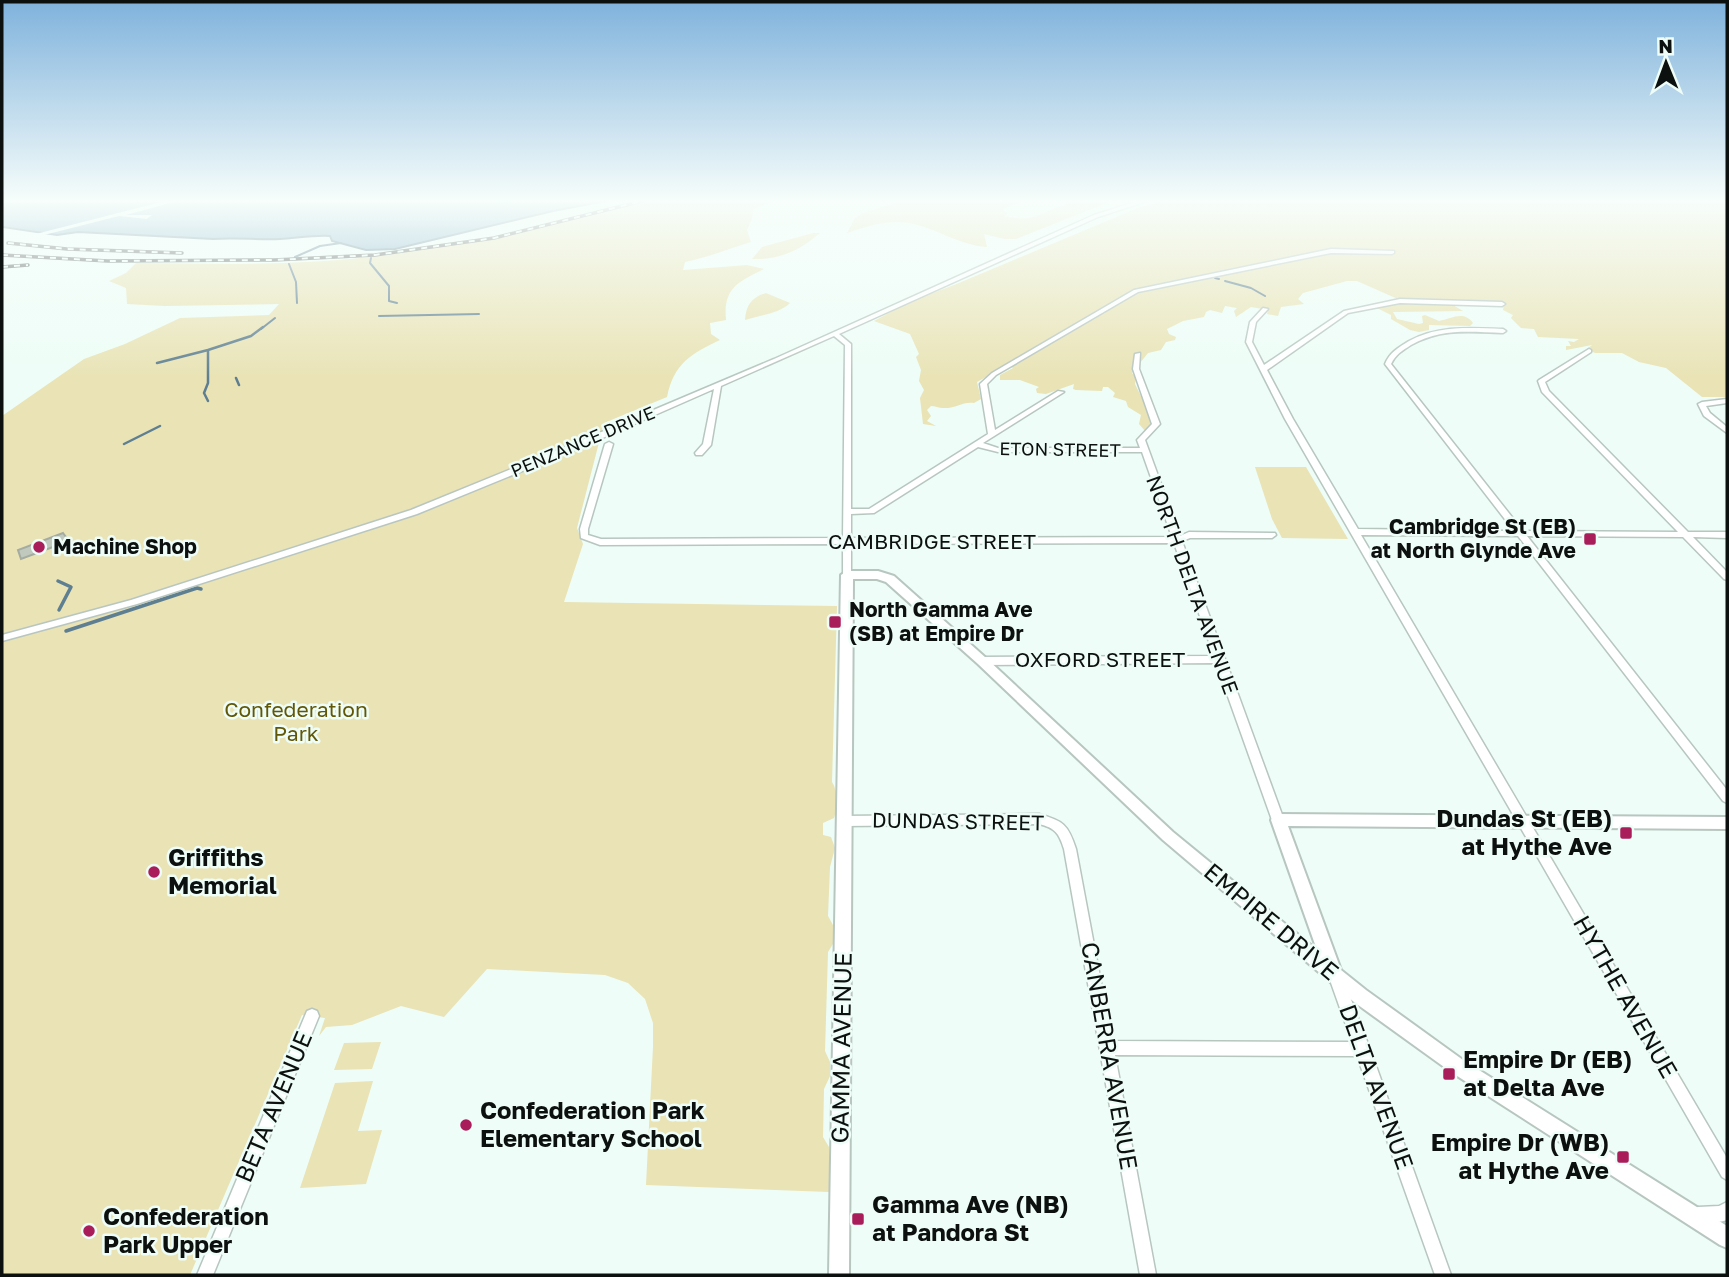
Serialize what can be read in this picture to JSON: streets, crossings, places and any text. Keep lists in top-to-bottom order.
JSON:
{
  "streets": {
    "street": [
      "PENZANCE DRIVE",
      "ETON STREET",
      "CAMBRIDGE STREET",
      "NORTH DELTA AVENUE",
      "OXFORD STREET",
      "DUNDAS STREET",
      "EMPIRE DRIVE",
      "HYTHE AVENUE",
      "GAMMA AVENUE",
      "CANBERRA AVENUE",
      "DELTA AVENUE",
      "BETA AVENUE"
    ]
  },
  "crossings": [
    ["ETON STREET", "NORTH DELTA AVENUE"],
    ["CAMBRIDGE STREET", "NORTH DELTA AVENUE"],
    ["NORTH DELTA AVENUE", "OXFORD STREET"],
    ["NORTH DELTA AVENUE", "DELTA AVENUE"],
    ["OXFORD STREET", "EMPIRE DRIVE"],
    ["DUNDAS STREET", "GAMMA AVENUE"],
    ["DUNDAS STREET", "CANBERRA AVENUE"],
    ["EMPIRE DRIVE", "GAMMA AVENUE"],
    ["EMPIRE DRIVE", "DELTA AVENUE"]
  ],
  "parks": ["Confederation Park"],
  "places": {
    "transit": [
      "Cambridge St (EB) at North Glynde Ave",
      "North Gamma Ave (SB) at Empire Dr",
      "Dundas St (EB) at Hythe Ave",
      "Empire Dr (EB) at Delta Ave",
      "Empire Dr (WB) at Hythe Ave",
      "Gamma Ave (NB) at Pandora St"
    ],
    "other": [
      "Machine Shop",
      "Griffiths Memorial",
      "Confederation Park Elementary School",
      "Confederation Park Upper"
    ]
  },
  "north": "top"
}
